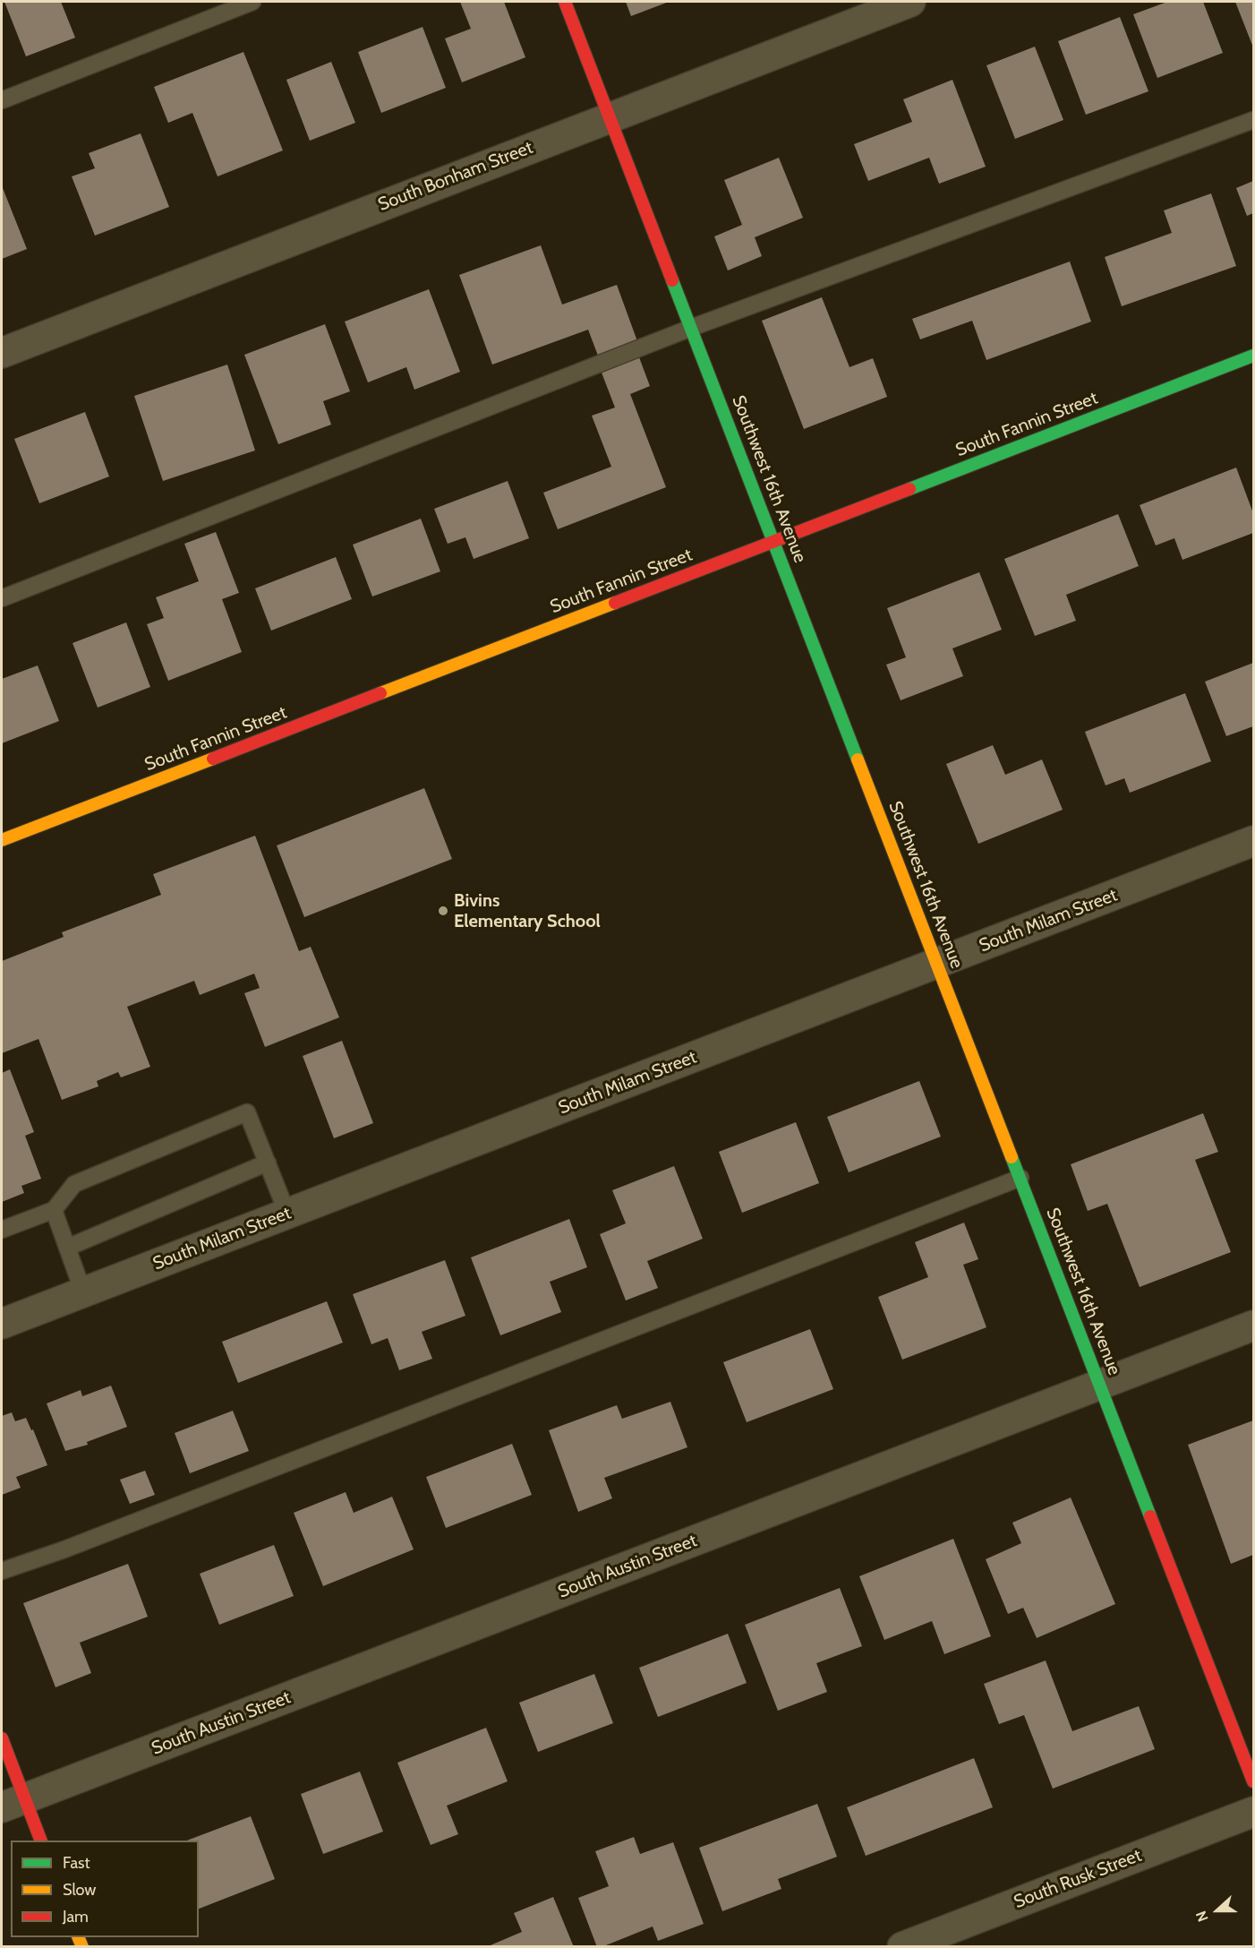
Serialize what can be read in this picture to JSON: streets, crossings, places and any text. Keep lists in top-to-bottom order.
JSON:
{
  "streets": {
    "street": [
      "South Bonham Street",
      "South Fannin Street",
      "Southwest 16th Avenue",
      "South Milam Street",
      "South Austin Street",
      "South Rusk Street"
    ]
  },
  "crossings": [
    ["South Bonham Street", "Southwest 16th Avenue"],
    ["South Fannin Street", "Southwest 16th Avenue"],
    ["Southwest 16th Avenue", "South Milam Street"],
    ["Southwest 16th Avenue", "South Austin Street"]
  ],
  "places": ["Bivins Elementary School"],
  "legend": ["Fast", "Slow", "Jam"],
  "north": "left"
}
